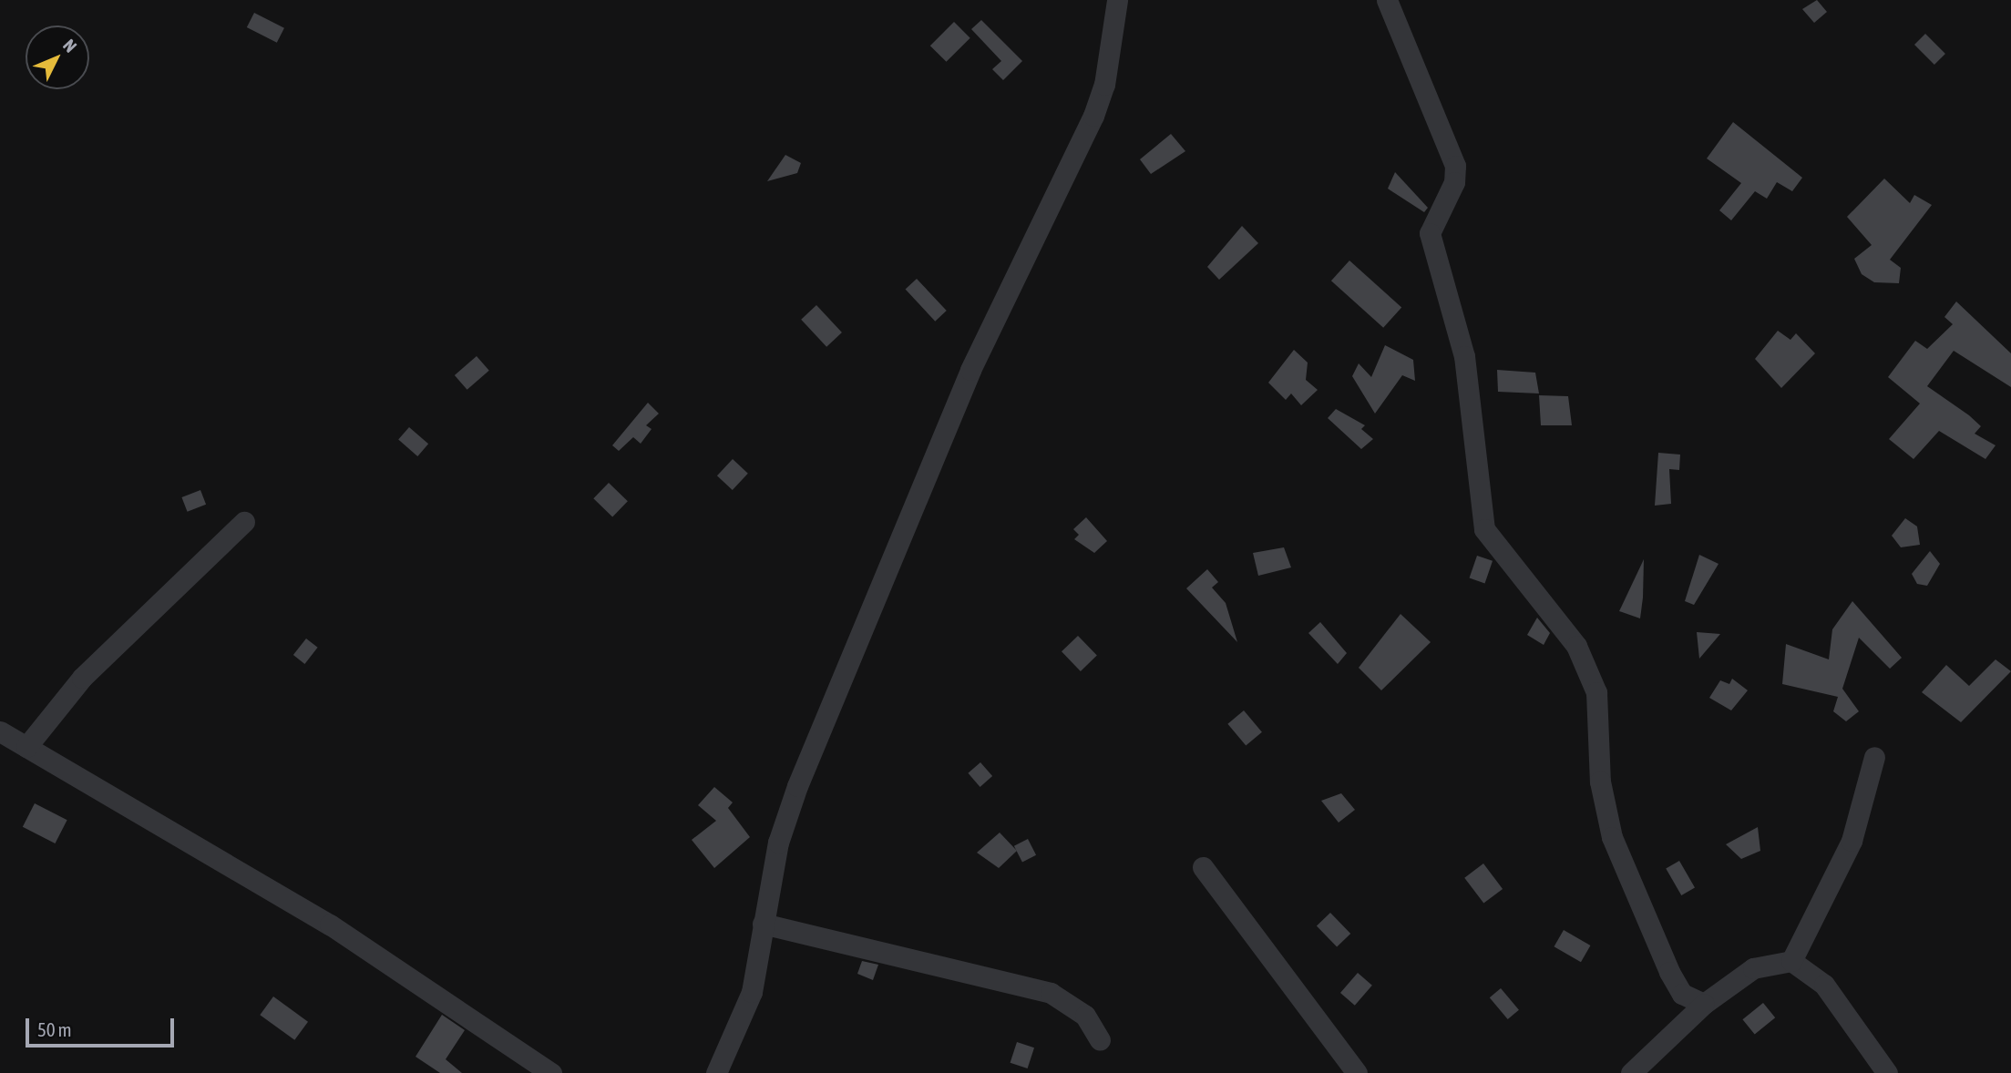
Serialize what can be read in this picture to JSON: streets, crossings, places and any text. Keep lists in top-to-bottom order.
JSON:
{
  "scale_bar": "50 m",
  "north": "top right"
}
